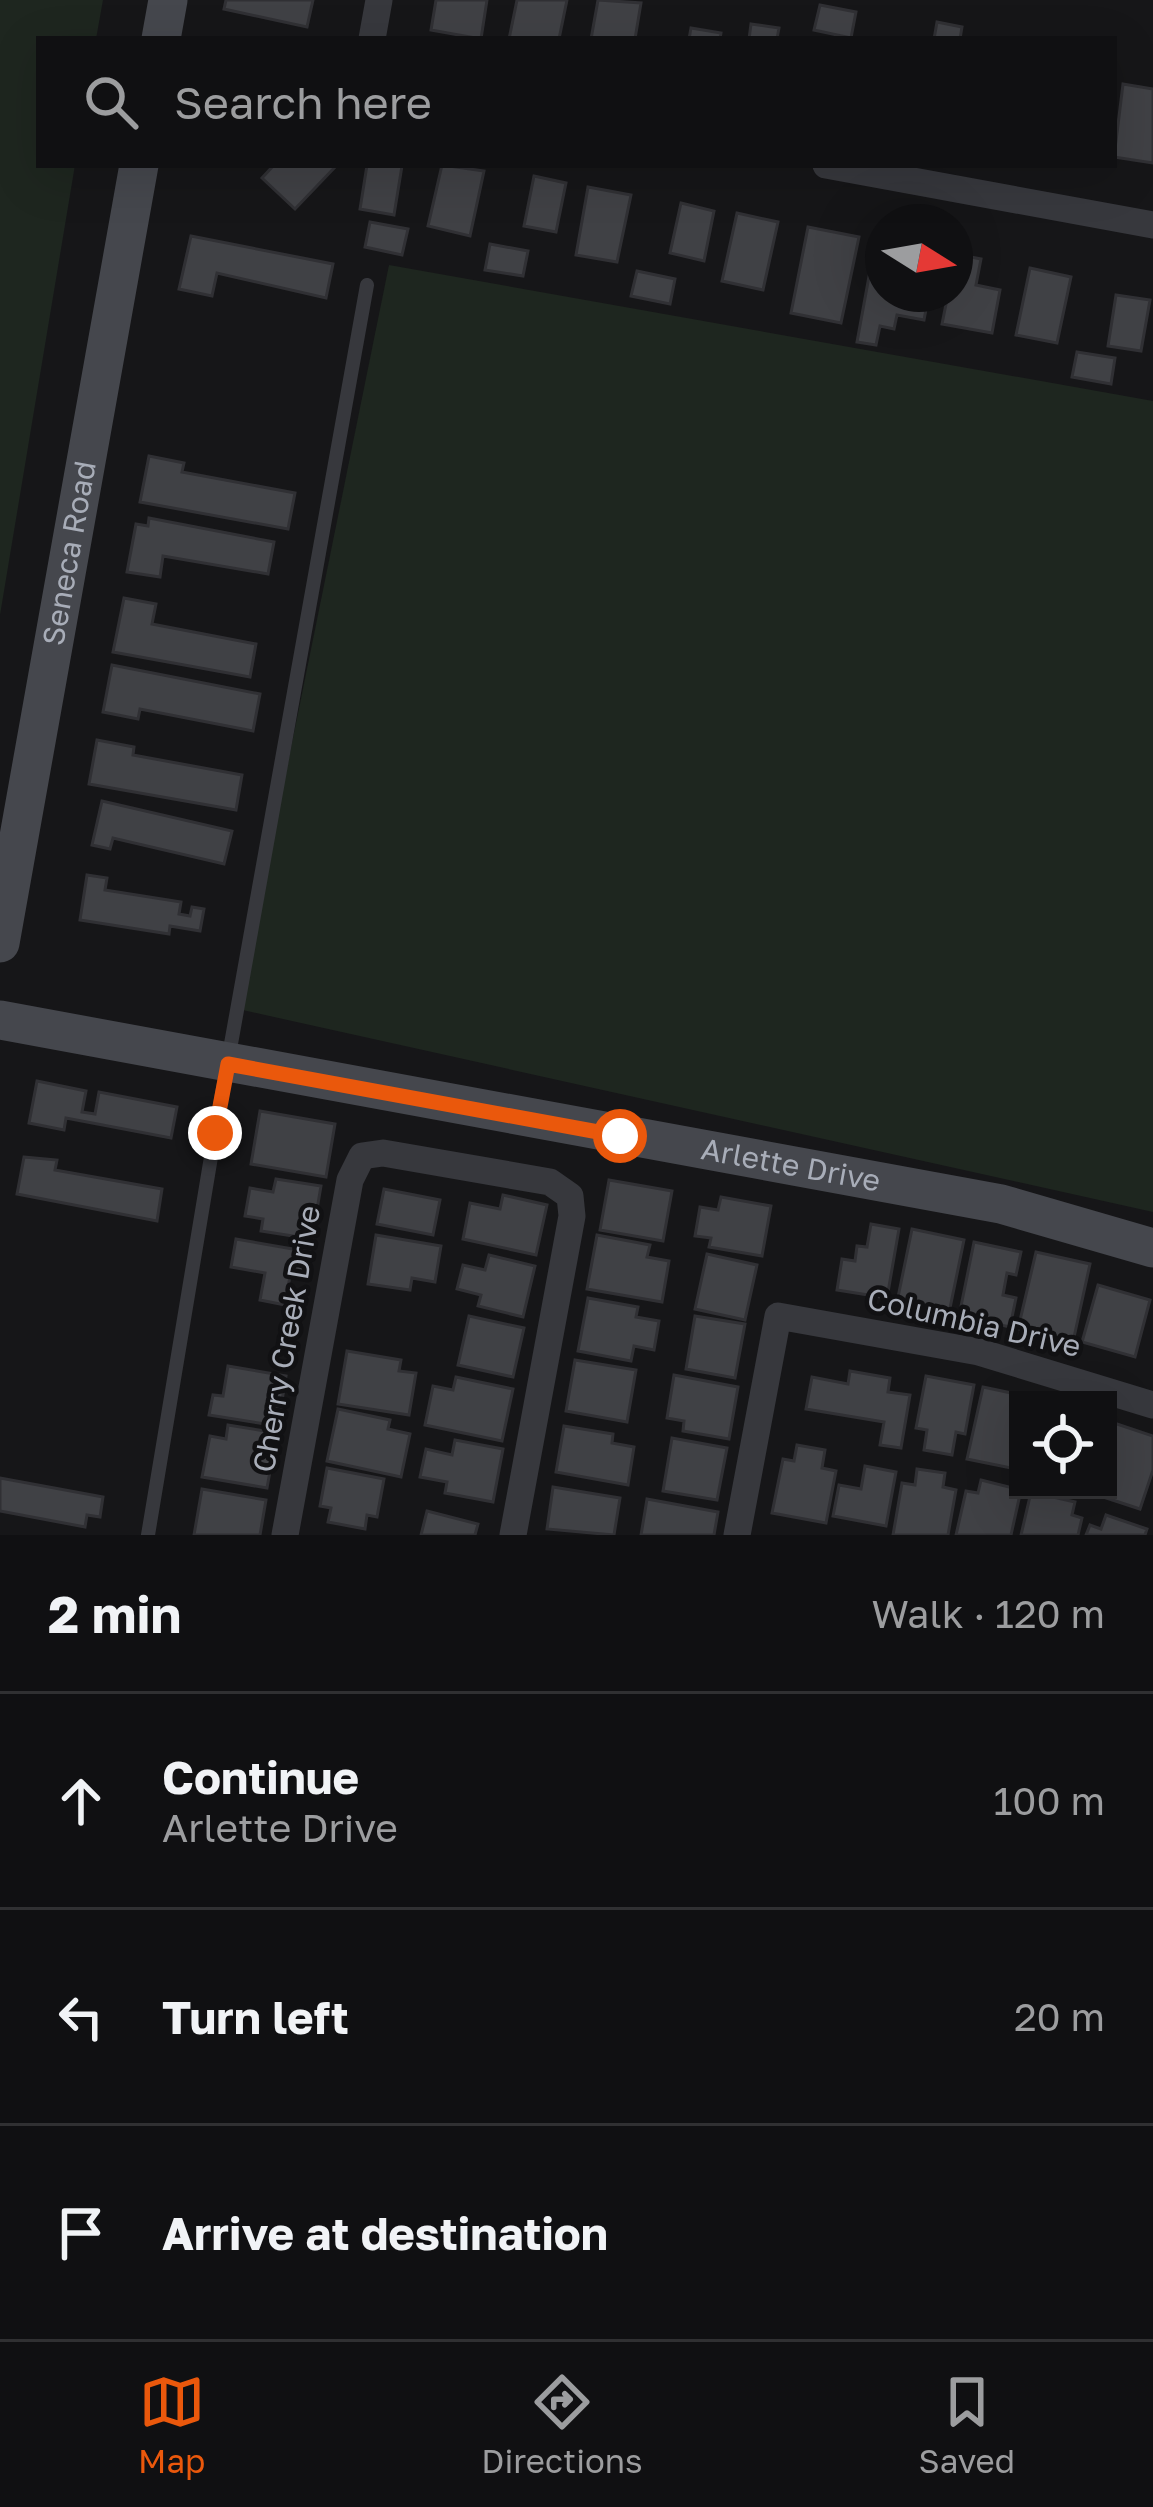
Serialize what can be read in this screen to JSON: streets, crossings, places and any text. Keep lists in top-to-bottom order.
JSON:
{
  "streets": {
    "street": [
      "Seneca Road",
      "Arlette Drive",
      "Columbia Drive",
      "Cherry Creek Drive"
    ]
  },
  "north": "right",
  "page": {
    "search": "Search here",
    "heading": ["2 min", "Walk · 120 m"],
    "list": [
      ["Continue", "Arlette Drive", "100 m"],
      ["Turn left", "20 m"],
      "Arrive at destination"
    ],
    "nav": ["Map", "Directions", "Saved"]
  }
}
